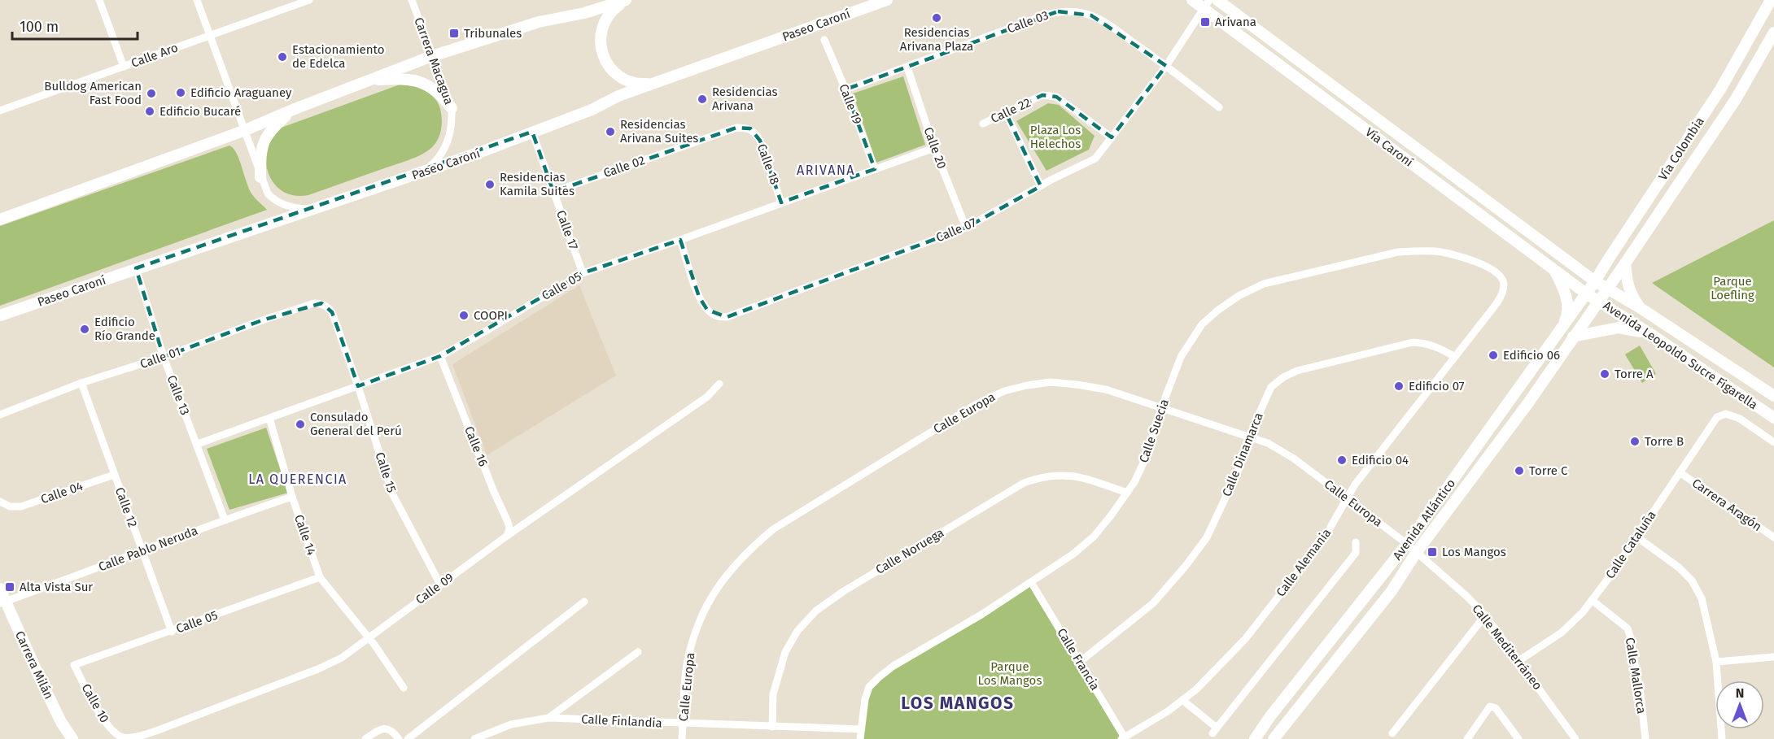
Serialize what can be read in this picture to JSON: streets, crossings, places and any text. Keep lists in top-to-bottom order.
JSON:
{
  "streets": {
    "main road": [
      "Paseo Caroní",
      "Vía Caroní",
      "Vía Colombia",
      "Avenida Leopoldo Sucre Figarella",
      "Avenida Atlántico",
      "Carrera Milán"
    ],
    "street": [
      "Calle 03",
      "Calle Aro",
      "Carrera Macagua",
      "Calle 19",
      "Calle 22",
      "Calle 20",
      "Calle 18",
      "Calle 02",
      "Calle 17",
      "Calle 07",
      "Calle 05",
      "Calle 01",
      "Calle 13",
      "Calle Europa",
      "Calle Suecia",
      "Calle 16",
      "Calle Dinamarca",
      "Calle 15",
      "Calle 04",
      "Carrera Aragón",
      "Calle 12",
      "Calle 14",
      "Calle Cataluña",
      "Calle Pablo Neruda",
      "Calle Noruega",
      "Calle Alemania",
      "Calle 09",
      "Calle Mediterráneo",
      "Calle Francia",
      "Calle Mallorca",
      "Calle 10",
      "Calle Finlandia"
    ]
  },
  "crossings": [
    ["Calle 03", "Calle 19"],
    ["Calle 03", "Calle 20"],
    ["Calle 03", "Calle 07"],
    ["Paseo Caroní", "Carrera Macagua"],
    ["Paseo Caroní", "Calle 17"],
    ["Paseo Caroní", "Calle 13"],
    ["Calle 19", "Calle 05"],
    ["Calle 22", "Calle 07"],
    ["Vía Caroní", "Vía Colombia"],
    ["Vía Caroní", "Calle 07"],
    ["Vía Caroní", "Avenida Leopoldo Sucre Figarella"],
    ["Vía Caroní", "Avenida Atlántico"],
    ["Calle 20", "Calle 07"],
    ["Calle 20", "Calle 05"],
    ["Vía Colombia", "Avenida Leopoldo Sucre Figarella"],
    ["Vía Colombia", "Avenida Atlántico"],
    ["Calle 18", "Calle 02"],
    ["Calle 18", "Calle 05"],
    ["Calle 02", "Calle 17"],
    ["Calle 17", "Calle 05"],
    ["Calle 07", "Calle 05"],
    ["Calle 05", "Calle 13"],
    ["Calle 05", "Calle 16"],
    ["Calle 05", "Calle 15"],
    ["Calle 05", "Calle 12"],
    ["Calle 05", "Calle 14"],
    ["Calle 05", "Calle 10"],
    ["Avenida Leopoldo Sucre Figarella", "Avenida Atlántico"],
    ["Calle 01", "Calle 13"],
    ["Calle 01", "Calle 15"],
    ["Calle 01", "Calle 12"],
    ["Calle 13", "Calle Pablo Neruda"],
    ["Calle Europa", "Calle Suecia"],
    ["Calle Europa", "Calle Dinamarca"],
    ["Calle Europa", "Avenida Atlántico"],
    ["Calle Europa", "Calle Alemania"],
    ["Calle Europa", "Calle Mediterráneo"],
    ["Calle Europa", "Calle Finlandia"],
    ["Calle Suecia", "Calle Noruega"],
    ["Calle Suecia", "Calle Alemania"],
    ["Calle Suecia", "Calle Francia"],
    ["Calle Suecia", "Calle Finlandia"],
    ["Calle 16", "Calle 09"],
    ["Calle Dinamarca", "Calle Alemania"],
    ["Calle Dinamarca", "Calle Francia"],
    ["Calle 15", "Calle 09"],
    ["Calle 04", "Calle 12"],
    ["Carrera Aragón", "Calle Cataluña"],
    ["Calle 12", "Calle Pablo Neruda"],
    ["Avenida Atlántico", "Calle Mediterráneo"],
    ["Calle 14", "Calle Pablo Neruda"],
    ["Calle 14", "Calle 09"],
    ["Calle Cataluña", "Calle Mediterráneo"],
    ["Calle Cataluña", "Calle Mallorca"],
    ["Calle Pablo Neruda", "Carrera Milán"],
    ["Calle Noruega", "Calle Finlandia"],
    ["Calle Alemania", "Calle Francia"],
    ["Calle 09", "Calle 10"]
  ],
  "districts": ["ARIVANA", "LA QUERENCIA", "LOS MANGOS"],
  "parks": ["Plaza Los Helechos", "Parque Loefling", "Parque Los Mangos"],
  "places": {
    "other": [
      "Residencias Arivana Plaza",
      "Estacionamiento de Edelca",
      "Edificio Araguaney",
      "Bulldog American Fast Food",
      "Residencias Arivana",
      "Edificio Bucaré",
      "Residencias Arivana Suites",
      "Residencias Kamila Suites",
      "COOPI",
      "Edificio Río Grande",
      "Edificio 06",
      "Torre A",
      "Edificio 07",
      "Consulado General del Perú",
      "Torre B",
      "Edificio 04",
      "Torre C"
    ],
    "transit": [
      "Arivana",
      "Tribunales",
      "Los Mangos",
      "Alta Vista Sur"
    ]
  },
  "scale_bar": "100 m",
  "north": "top"
}
